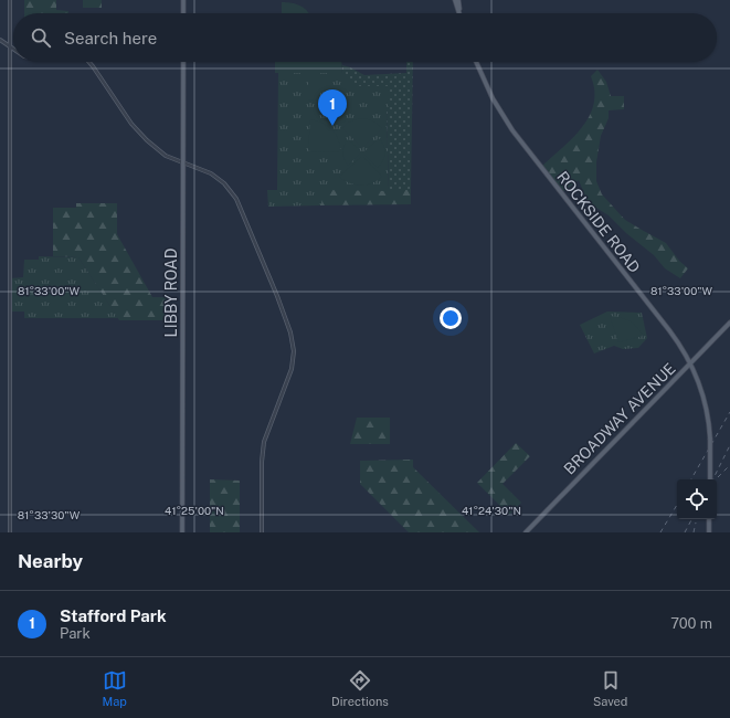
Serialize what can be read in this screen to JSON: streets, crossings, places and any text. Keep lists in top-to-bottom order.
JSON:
{
  "streets": {
    "main road": ["ROCKSIDE ROAD", "LIBBY ROAD", "BROADWAY AVENUE"]
  },
  "crossings": [
    ["ROCKSIDE ROAD", "BROADWAY AVENUE"]
  ],
  "page": {
    "search": "Search here",
    "pins": "1",
    "heading": "Nearby",
    "list": [
      {
        "mark": "1",
        "name": "Stafford Park",
        "note": "Park",
        "value": "700 m"
      }
    ],
    "nav": ["Map", "Directions", "Saved"]
  },
  "coordinates": [
    "81°33'00\"W",
    "41°25'00\"N",
    "41°24'30\"N",
    "81°33'30\"W"
  ]
}
